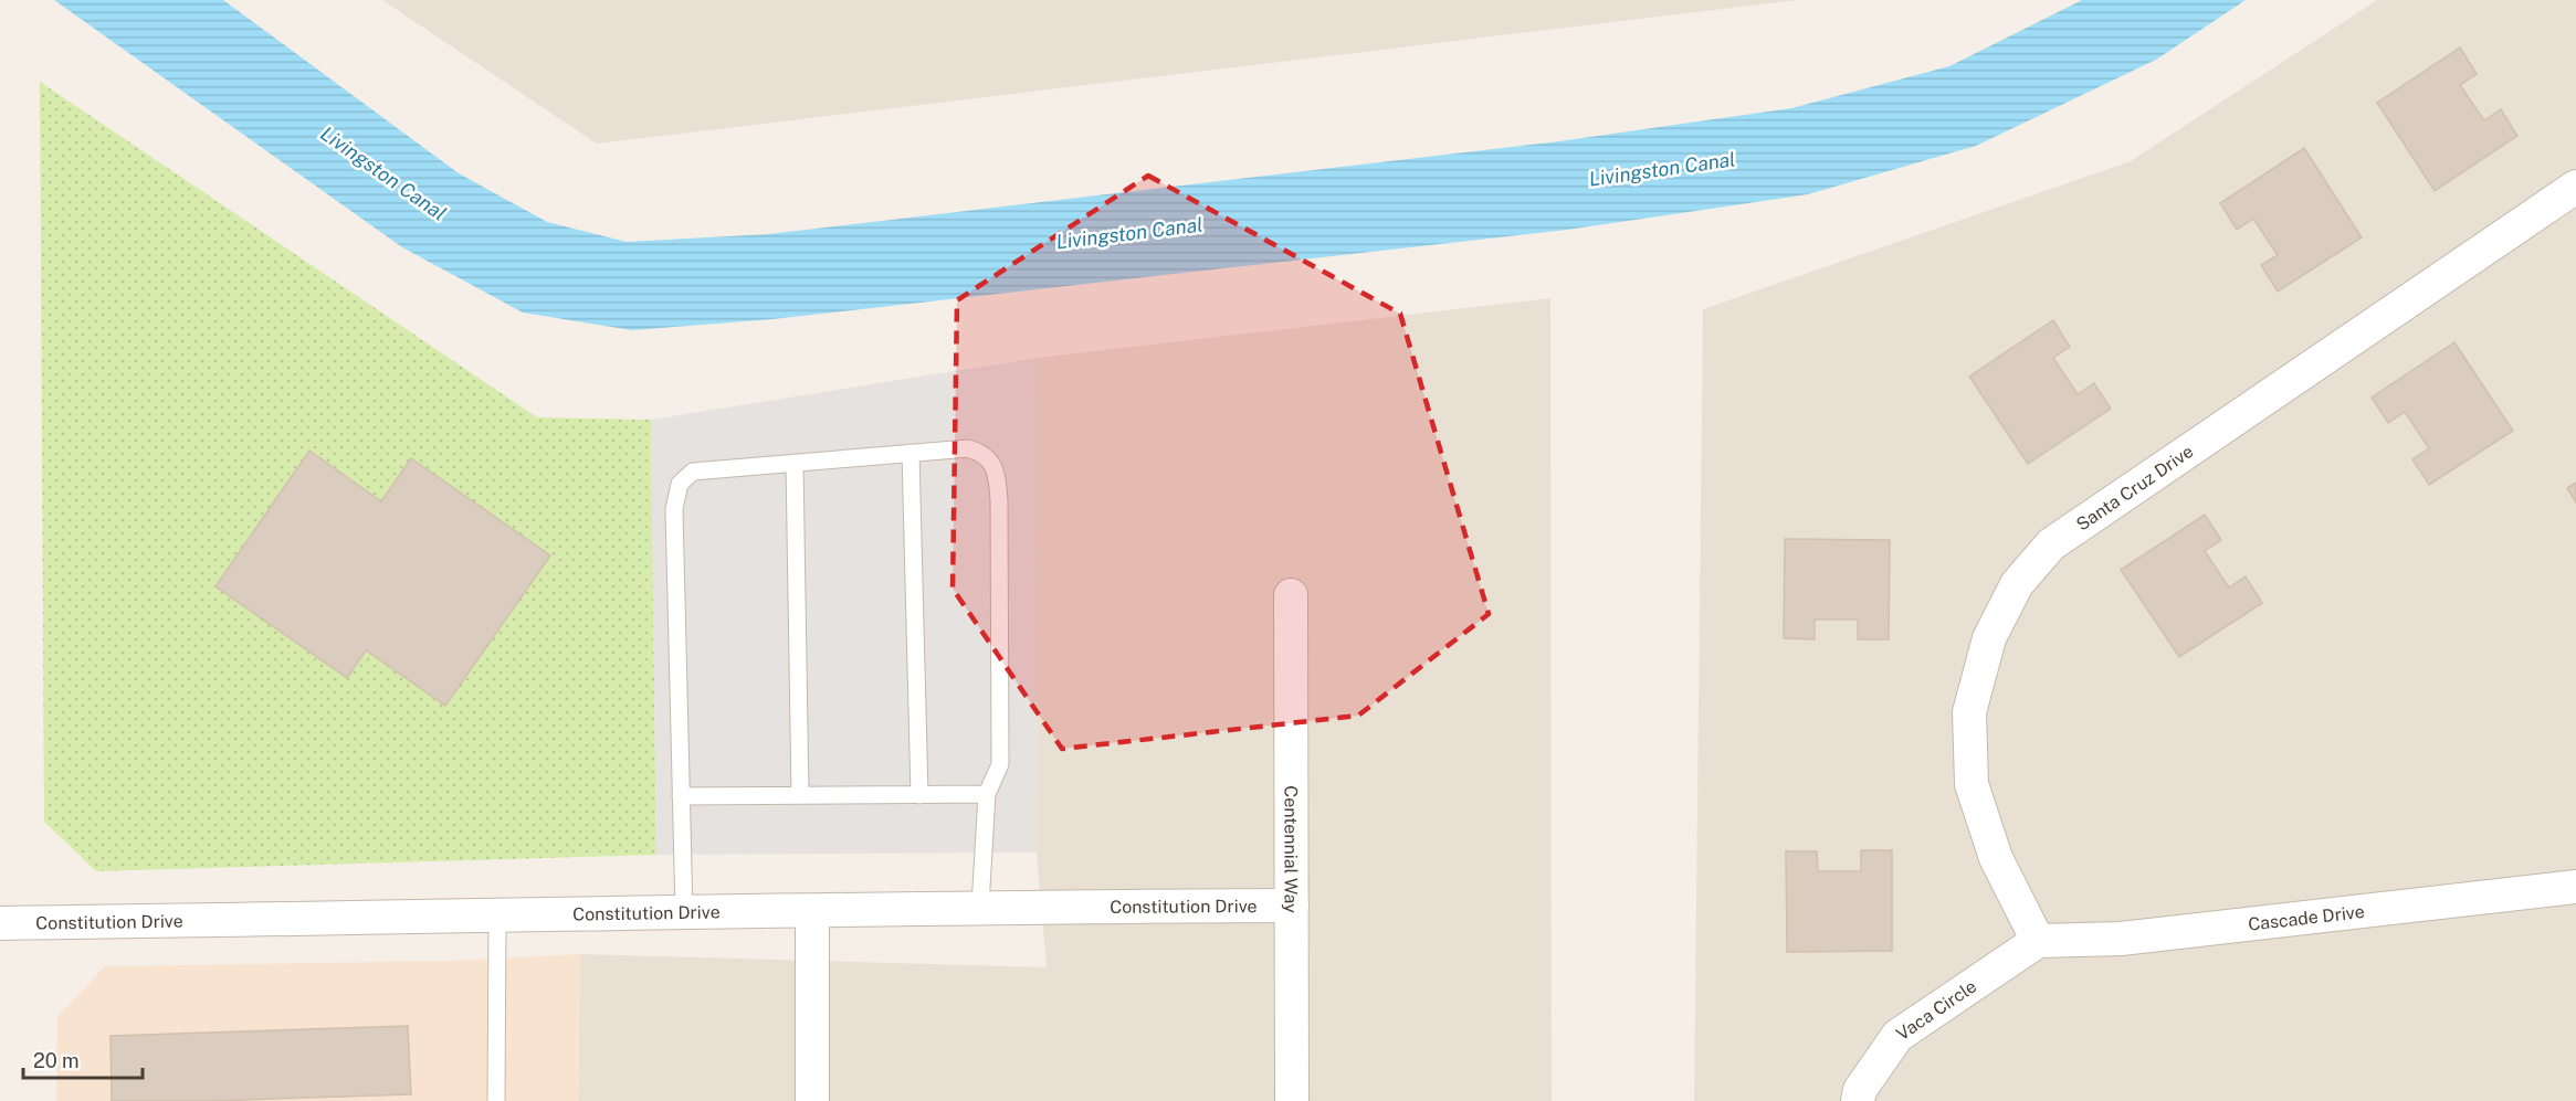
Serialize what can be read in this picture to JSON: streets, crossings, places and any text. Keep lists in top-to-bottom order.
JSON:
{
  "streets": {
    "street": [
      "Santa Cruz Drive",
      "Centennial Way",
      "Constitution Drive",
      "Cascade Drive",
      "Vaca Circle"
    ]
  },
  "crossings": [
    ["Santa Cruz Drive", "Cascade Drive"],
    ["Santa Cruz Drive", "Vaca Circle"],
    ["Centennial Way", "Constitution Drive"],
    ["Cascade Drive", "Vaca Circle"]
  ],
  "water": ["Livingston Canal"],
  "scale_bar": "20 m"
}
